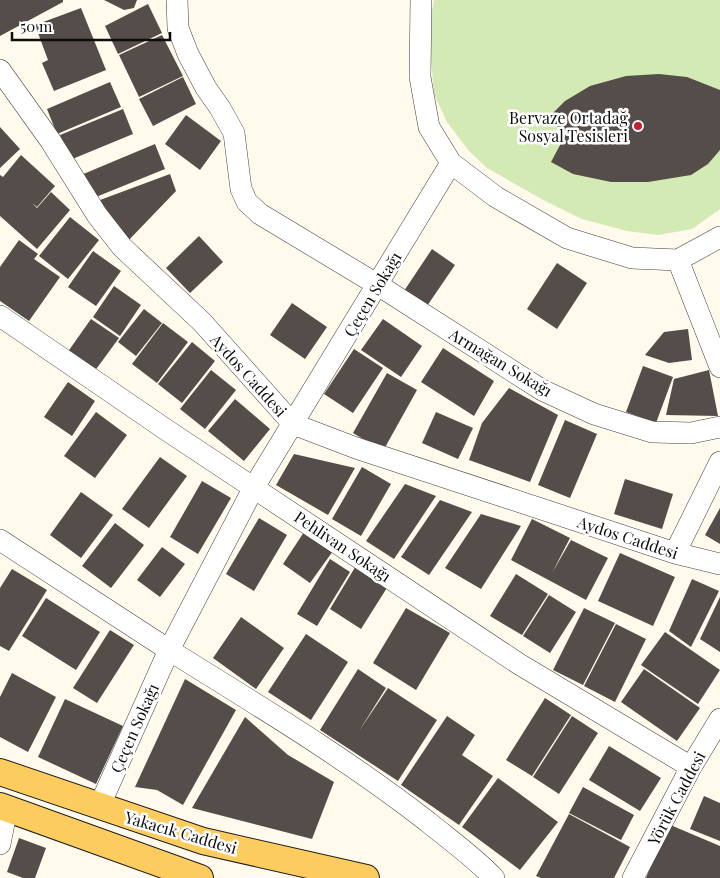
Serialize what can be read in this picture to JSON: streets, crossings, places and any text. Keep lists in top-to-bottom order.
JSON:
{
  "streets": {
    "main road": ["Yakacık Caddesi"],
    "street": [
      "Çeçen Sokağı",
      "Armağan Sokağı",
      "Aydos Caddesi",
      "Pehlivan Sokağı",
      "Yörük Caddesi"
    ]
  },
  "crossings": [
    ["Çeçen Sokağı", "Armağan Sokağı"],
    ["Çeçen Sokağı", "Aydos Caddesi"],
    ["Çeçen Sokağı", "Pehlivan Sokağı"],
    ["Çeçen Sokağı", "Yakacık Caddesi"],
    ["Pehlivan Sokağı", "Yörük Caddesi"]
  ],
  "places": ["Bervaze Ortadağ Sosyal Tesisleri"],
  "scale_bar": "50 m"
}
